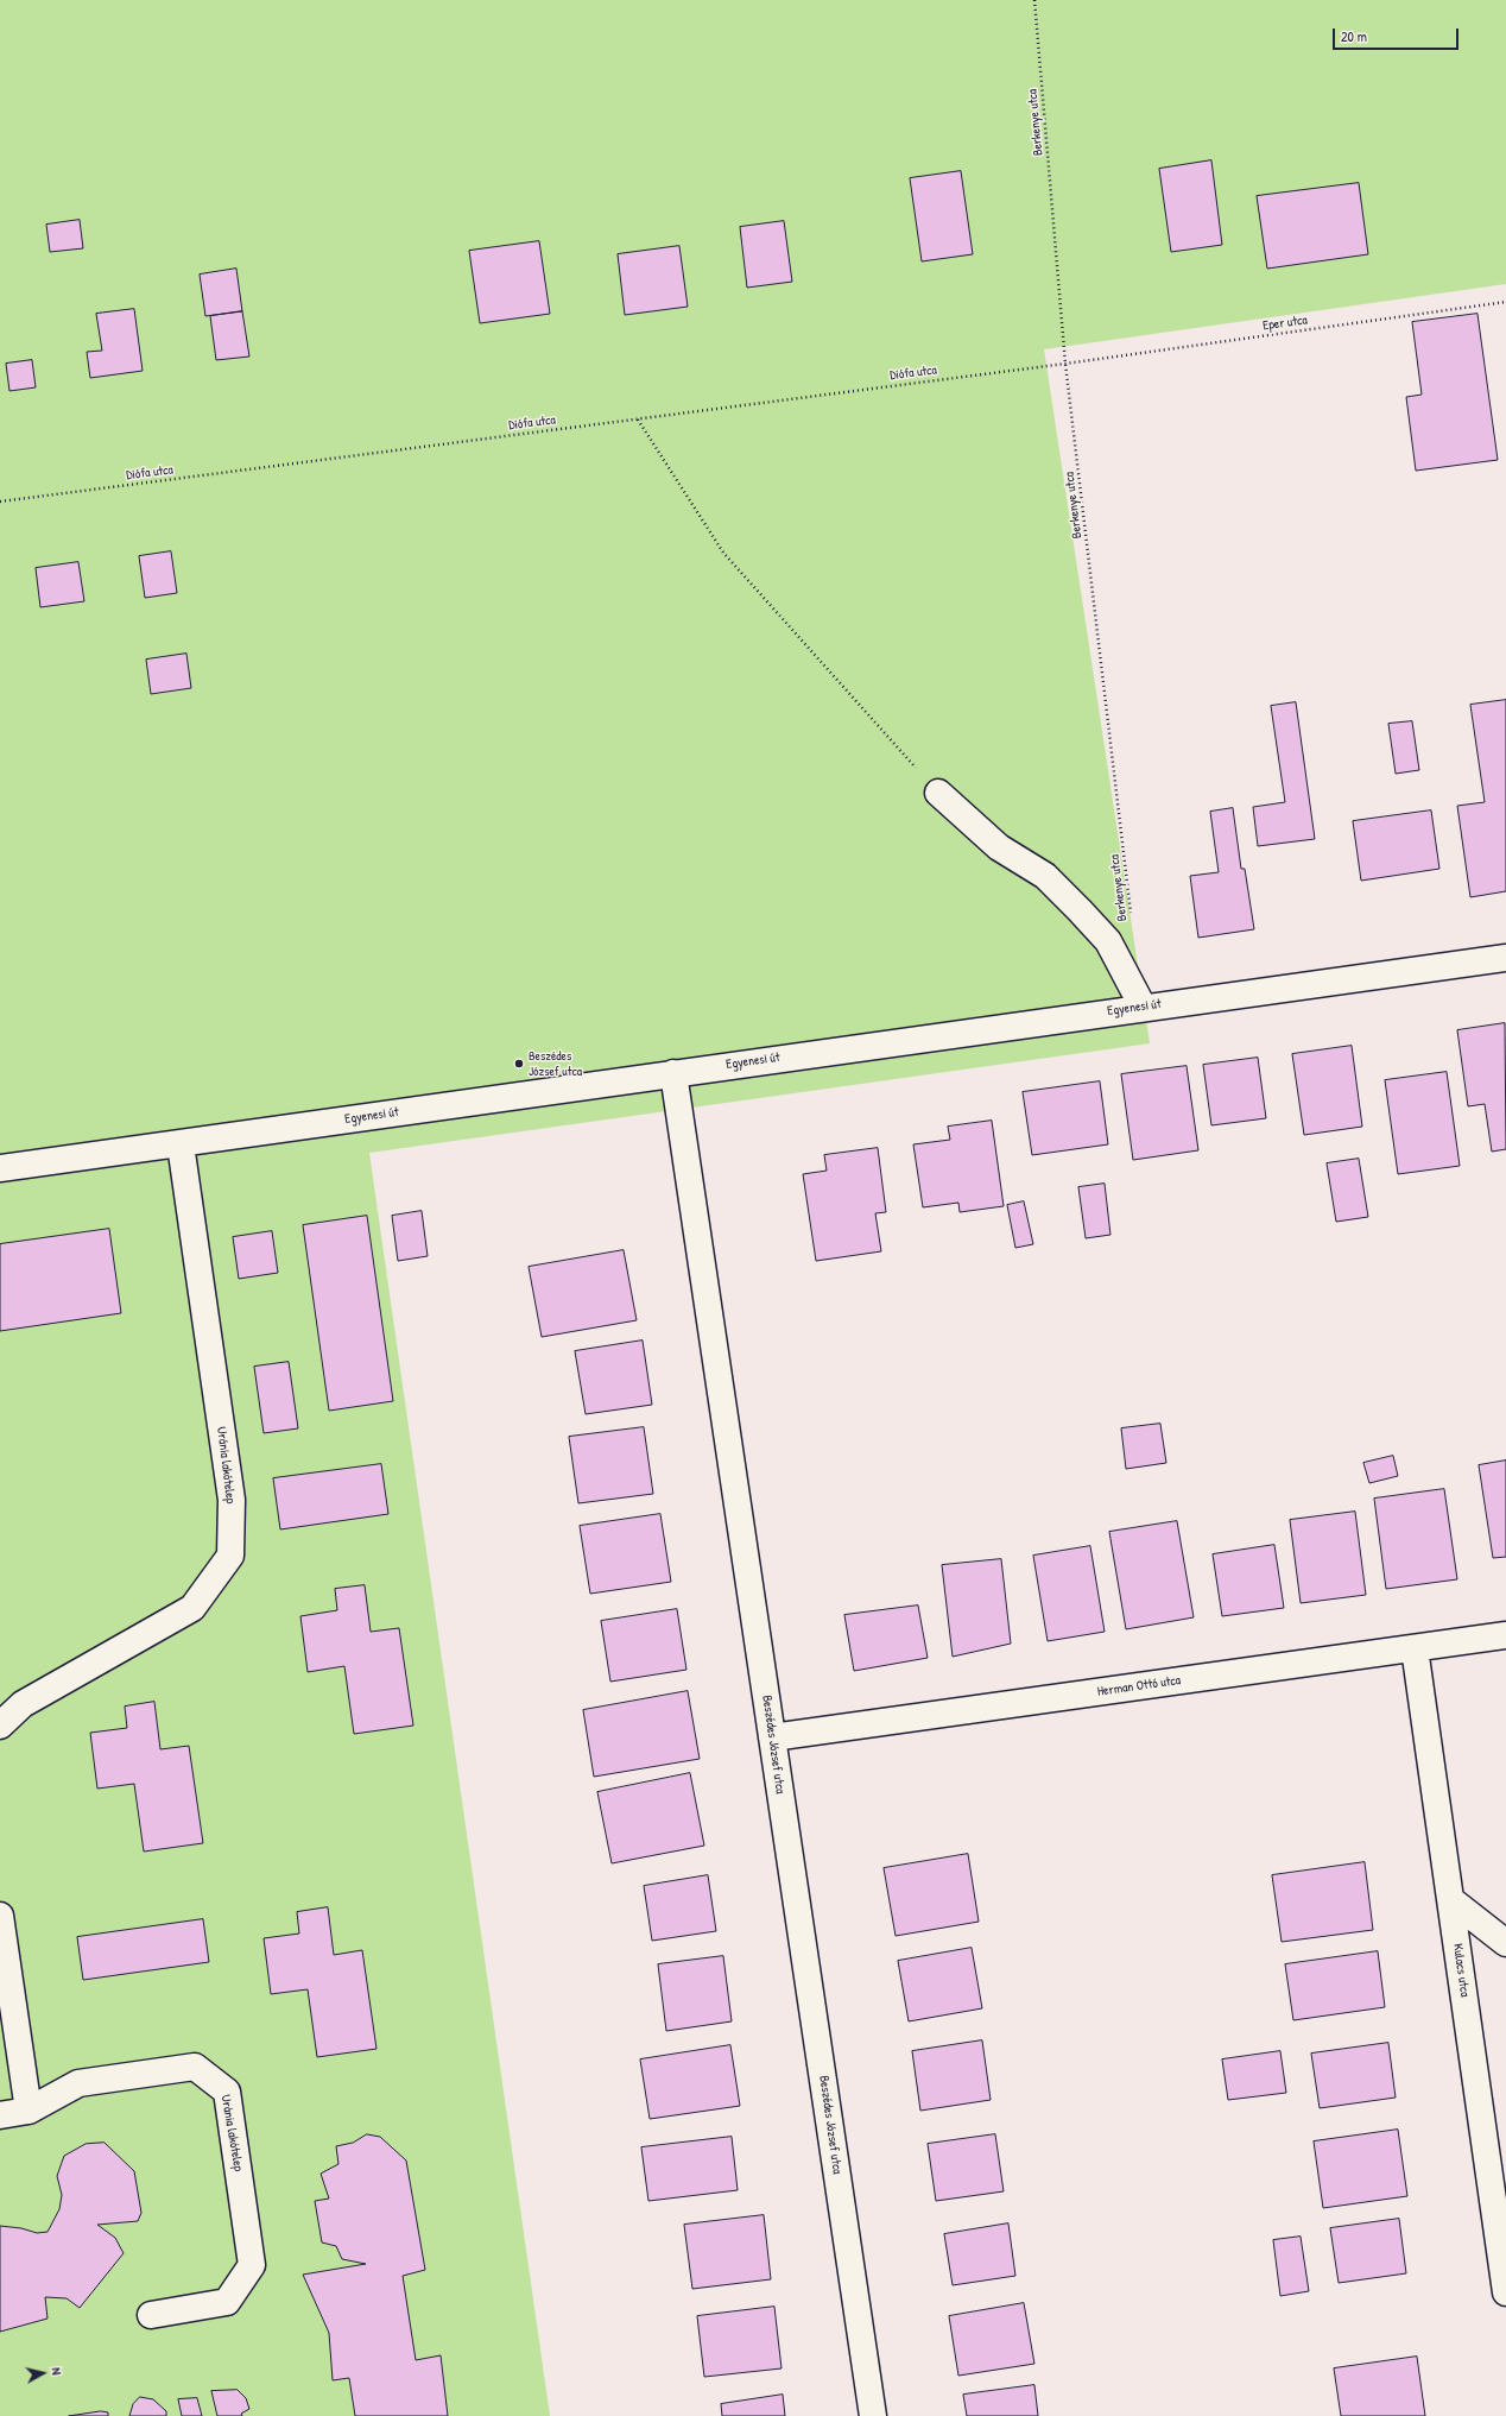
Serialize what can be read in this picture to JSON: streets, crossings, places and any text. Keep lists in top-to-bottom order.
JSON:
{
  "streets": {
    "street": [
      "Egyenesi út",
      "Uránia lakótelep",
      "Herman Ottó utca",
      "Beszédes József utca",
      "Kulacs utca"
    ],
    "path": ["Berkenye utca", "Eper utca", "Diófa utca"]
  },
  "crossings": [
    ["Berkenye utca", "Eper utca"],
    ["Berkenye utca", "Diófa utca"],
    ["Eper utca", "Diófa utca"],
    ["Egyenesi út", "Uránia lakótelep"],
    ["Egyenesi út", "Beszédes József utca"],
    ["Herman Ottó utca", "Beszédes József utca"],
    ["Herman Ottó utca", "Kulacs utca"]
  ],
  "places": ["Beszédes József utca"],
  "scale_bar": "20 m",
  "north": "right"
}
